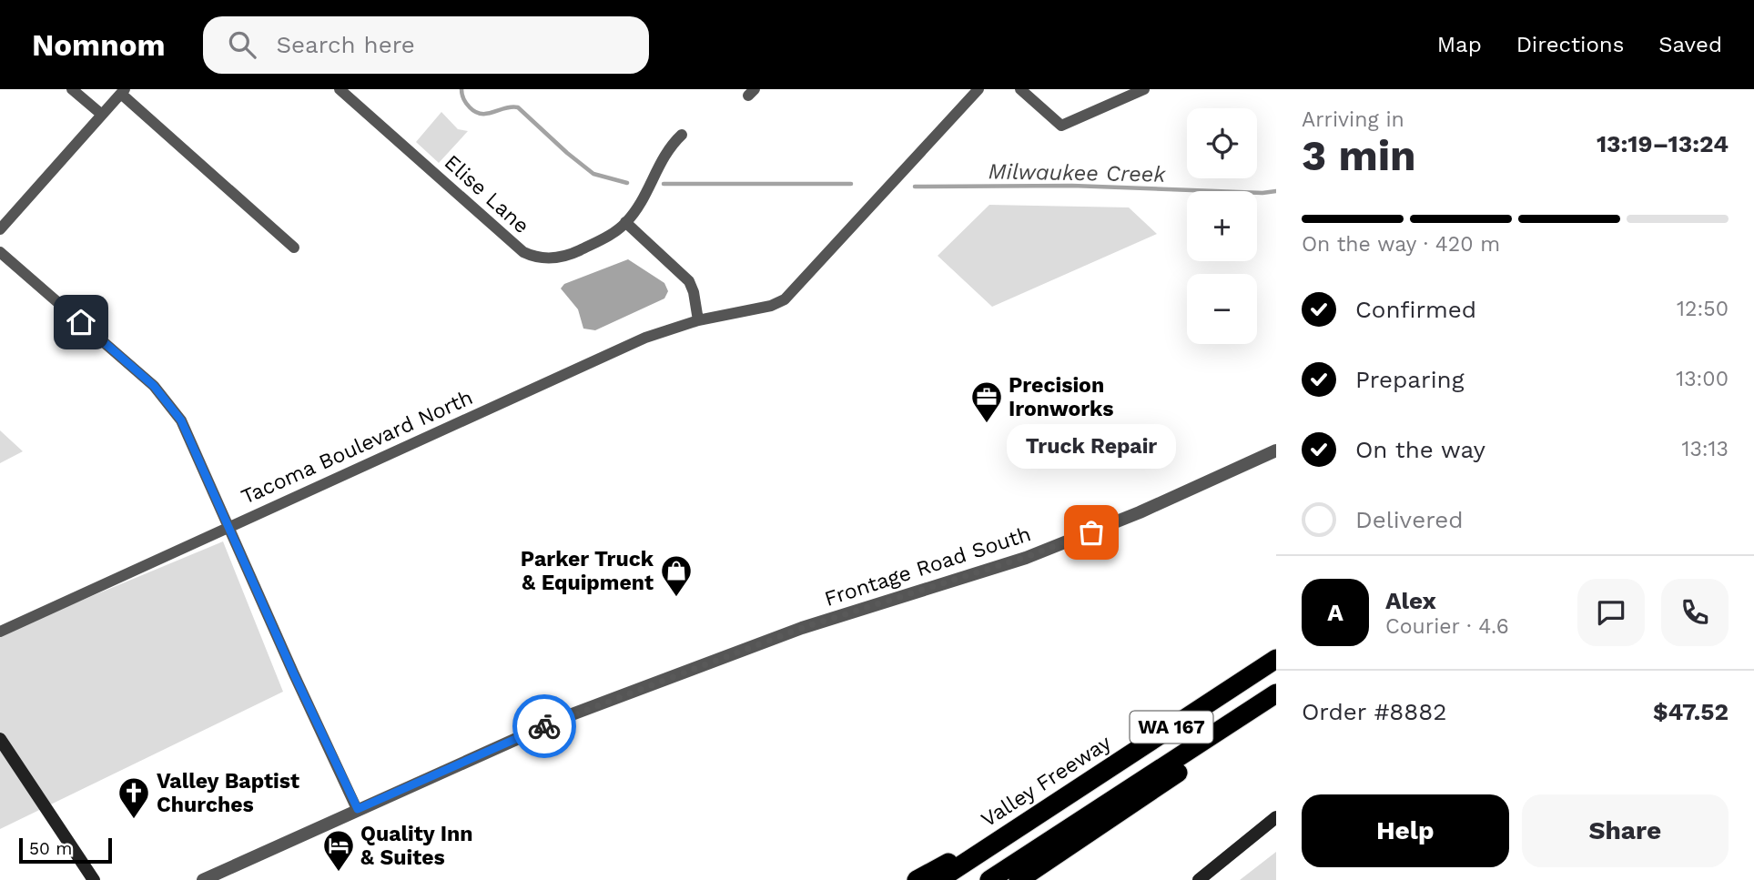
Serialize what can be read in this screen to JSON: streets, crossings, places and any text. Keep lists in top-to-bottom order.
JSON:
{
  "streets": {
    "highway": ["WA 167", "Valley Freeway"],
    "street": ["Elise Lane", "Tacoma Boulevard North", "Frontage Road South"]
  },
  "water": ["Milwaukee Creek"],
  "places": {
    "office": ["Precision Ironworks"],
    "other": ["Truck Repair"],
    "shop": ["Parker Truck & Equipment"],
    "church": ["Valley Baptist Churches"],
    "hotel": ["Quality Inn & Suites"]
  },
  "scale_bar": "50 m",
  "page": {
    "header": "Nomnom",
    "search": "Search here",
    "nav": ["Map", "Directions", "Saved"],
    "heading": ["3 min", "Arriving in", "13:19–13:24"],
    "panel": [
      "Alex",
      "Courier · 4.6",
      "Order #8882",
      "$47.52"
    ],
    "map_buttons": ["+", "−"],
    "bar": "On the way · 420 m",
    "list": [
      ["Confirmed", "12:50"],
      ["Preparing", "13:00"],
      ["On the way", "13:13"],
      "Delivered"
    ],
    "bubble": "Truck Repair",
    "round": "A",
    "buttons": ["Help", "Share"],
    "scale": "50 m"
  }
}
